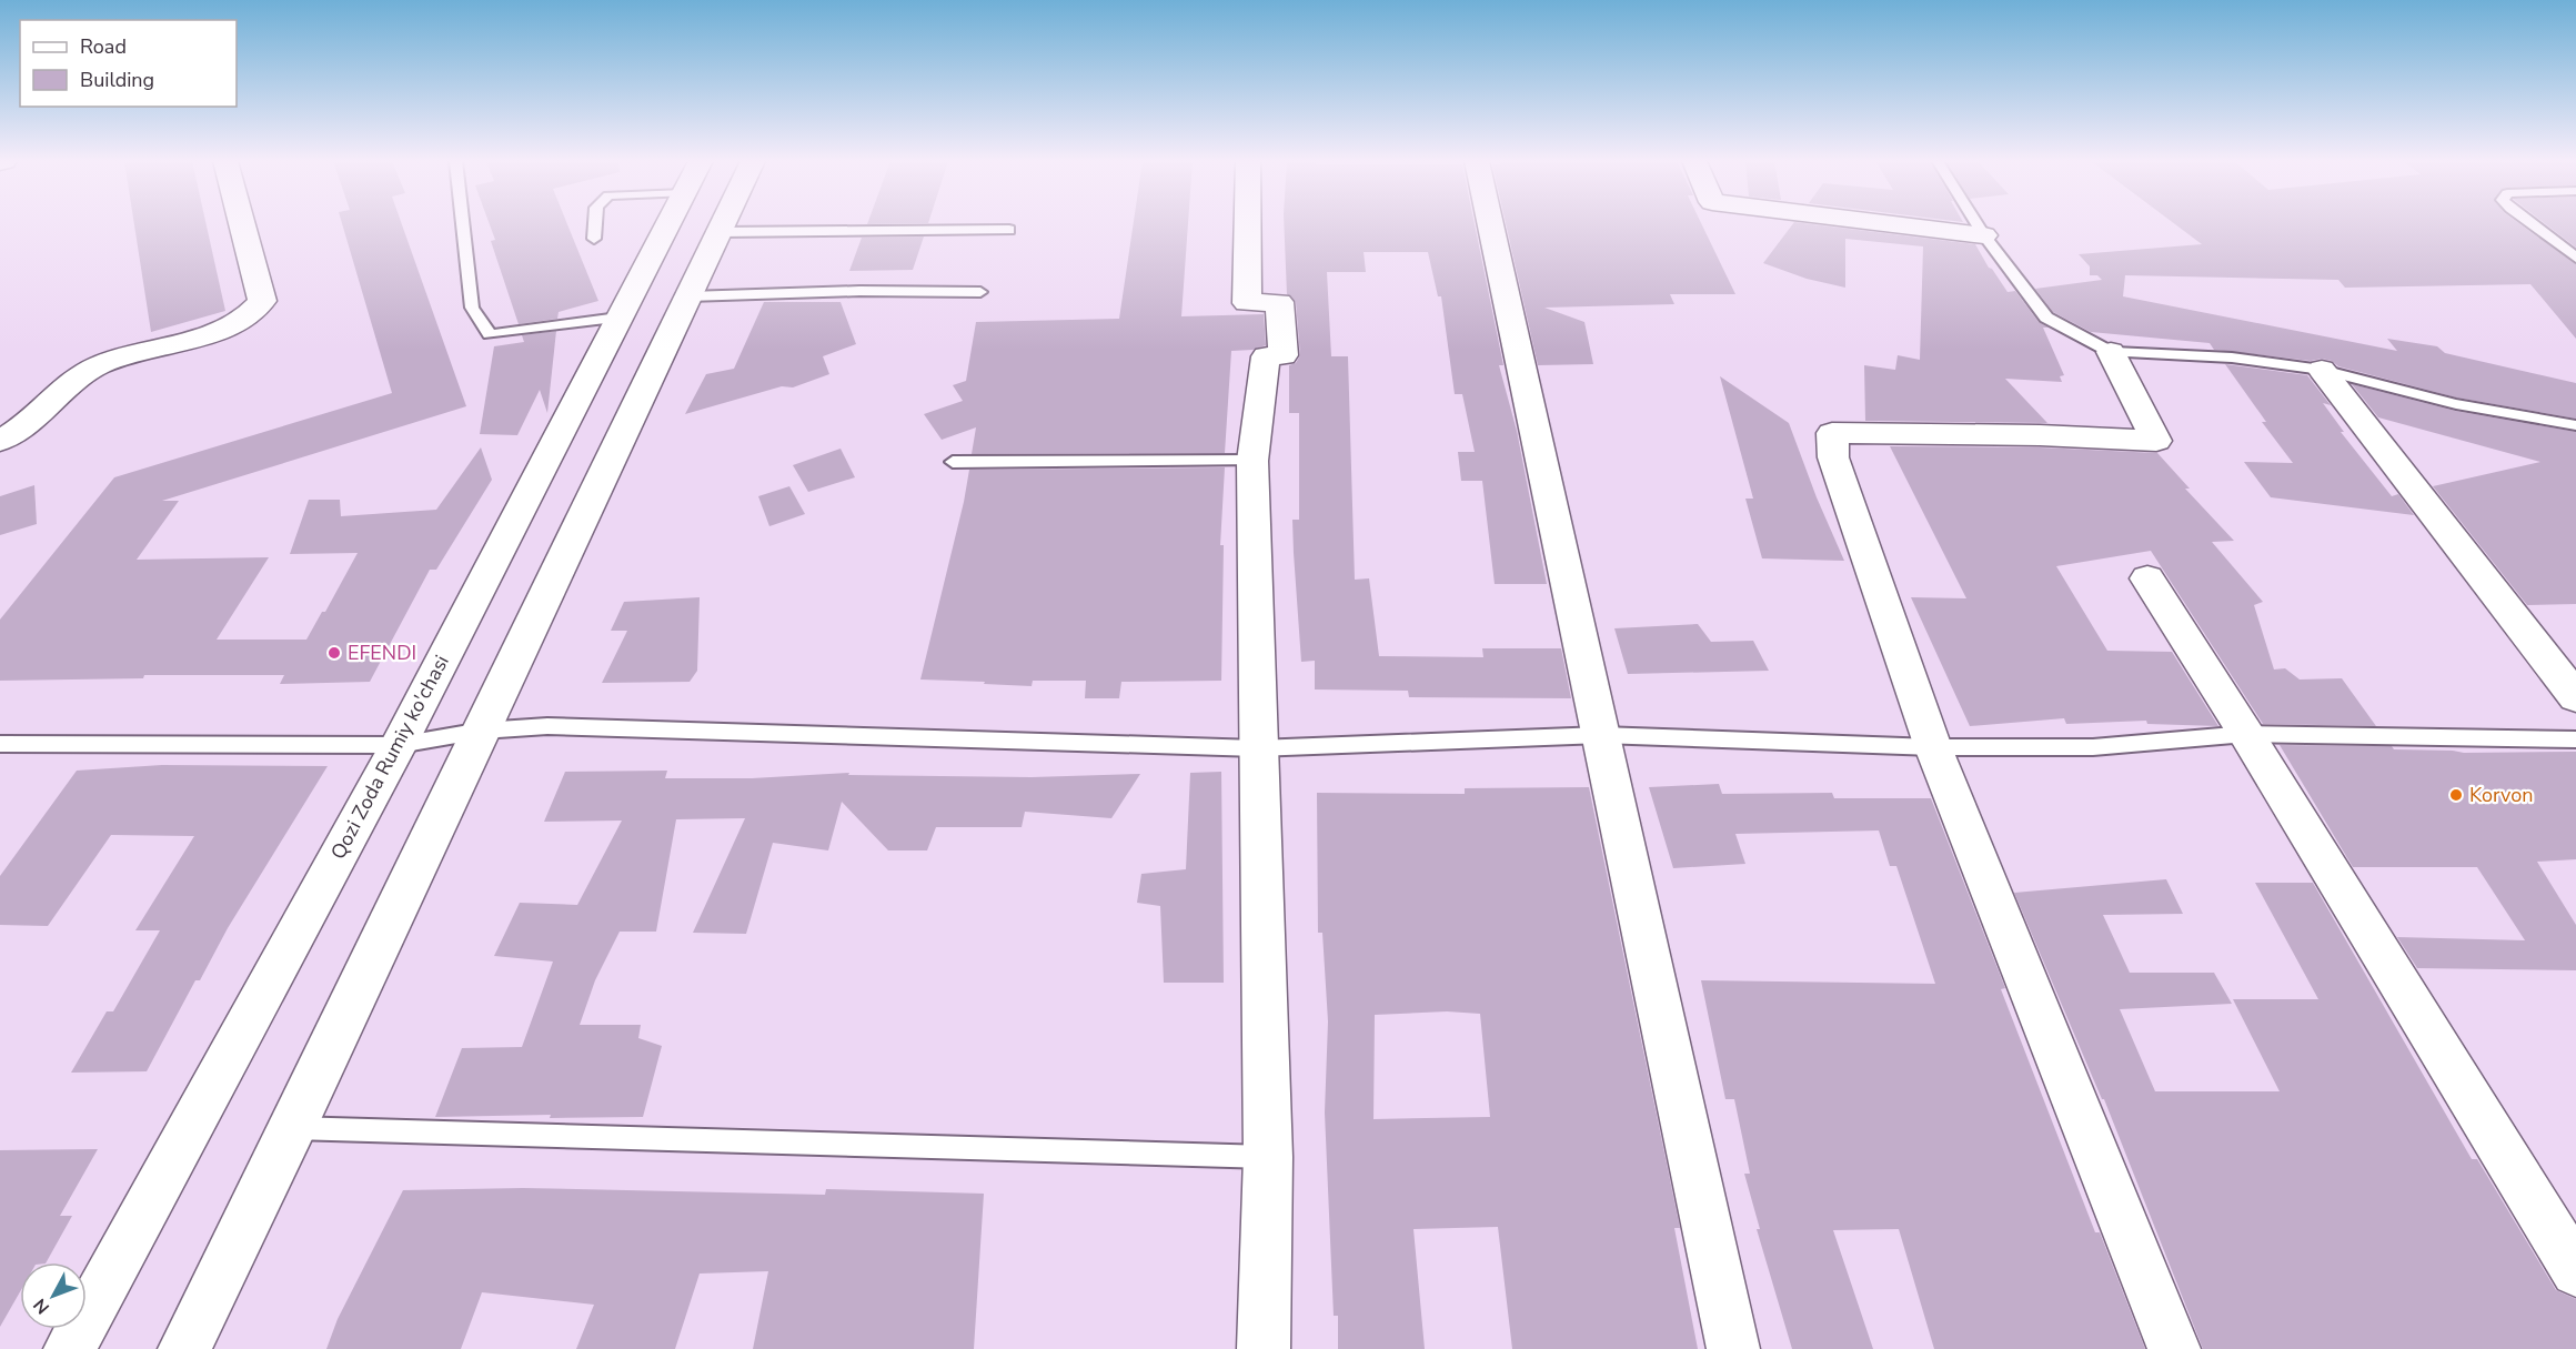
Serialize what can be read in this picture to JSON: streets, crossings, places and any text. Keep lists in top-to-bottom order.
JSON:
{
  "streets": {
    "street": ["Qozi Zoda Rumiy ko'chasi"]
  },
  "places": ["EFENDI", "Korvon"],
  "legend": ["Road", "Building"],
  "north": "bottom left"
}
